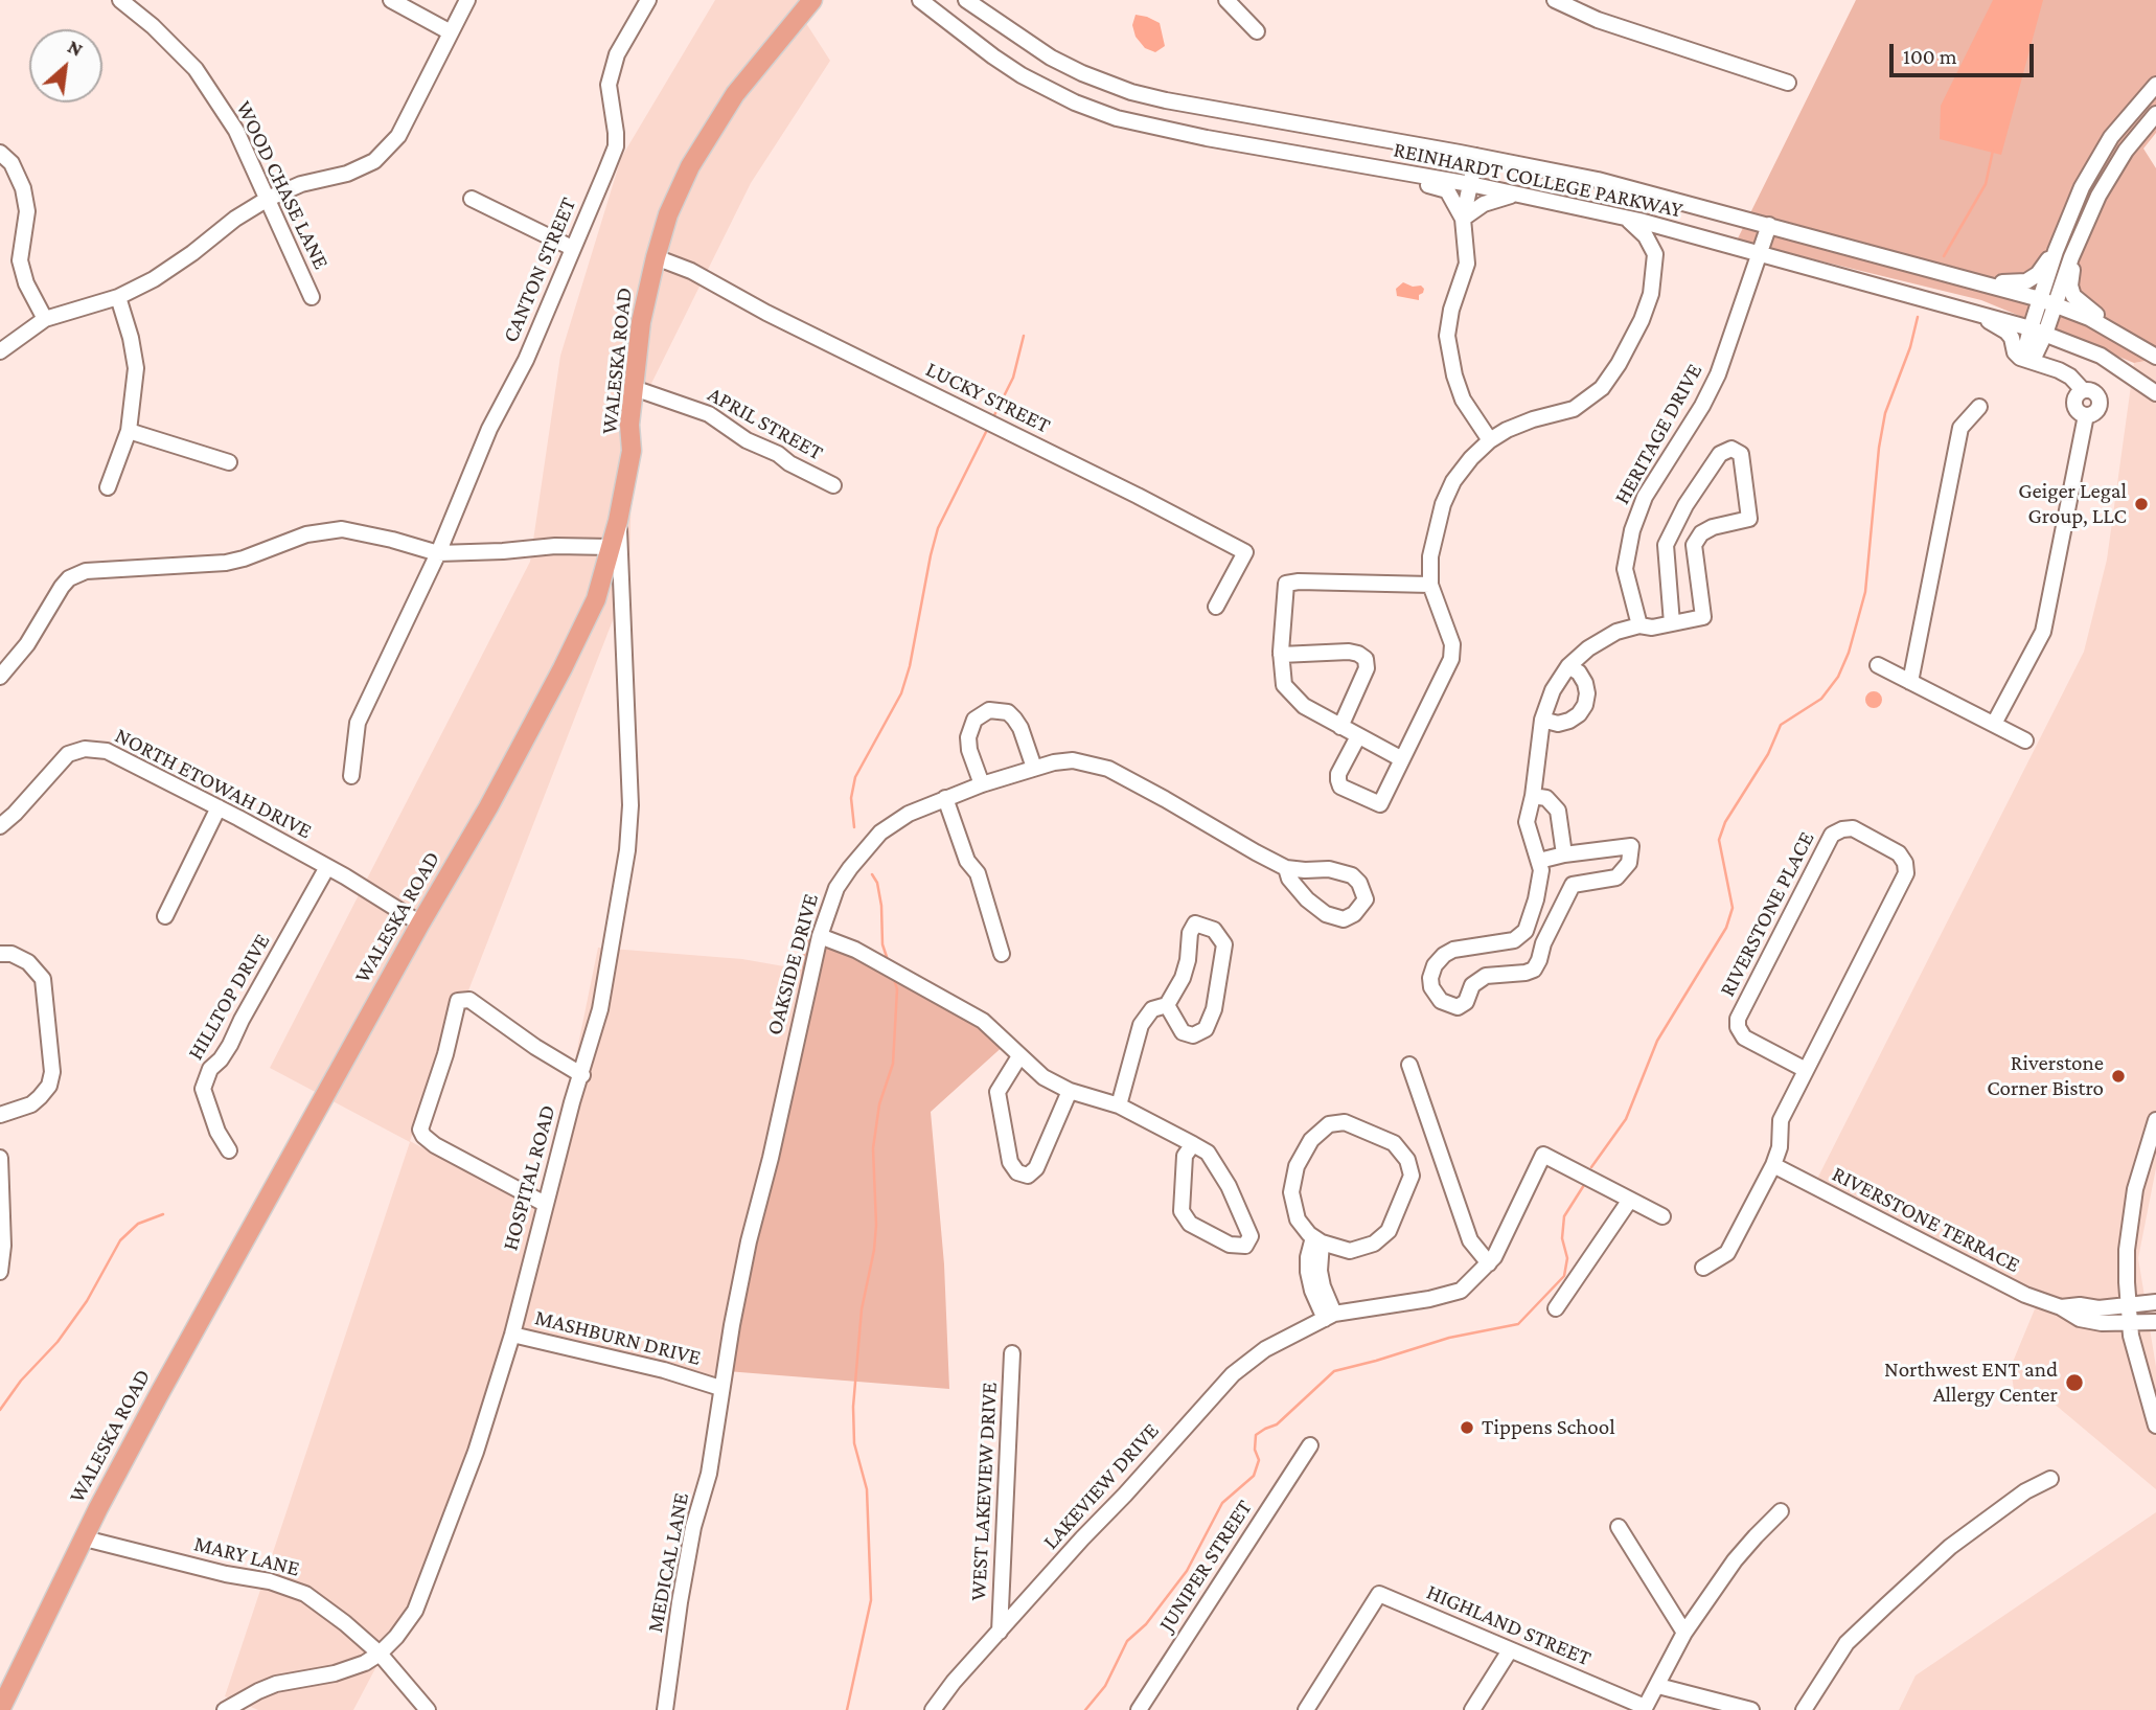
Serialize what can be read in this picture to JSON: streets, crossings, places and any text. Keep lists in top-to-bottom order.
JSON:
{
  "streets": {
    "main road": ["WALESKA ROAD"],
    "street": [
      "REINHARDT COLLEGE PARKWAY",
      "WOOD CHASE LANE",
      "CANTON STREET",
      "LUCKY STREET",
      "APRIL STREET",
      "HERITAGE DRIVE",
      "NORTH ETOWAH DRIVE",
      "RIVERSTONE PLACE",
      "OAKSIDE DRIVE",
      "HILLTOP DRIVE",
      "HOSPITAL ROAD",
      "RIVERSTONE TERRACE",
      "MASHBURN DRIVE",
      "LAKEVIEW DRIVE",
      "WEST LAKEVIEW DRIVE",
      "MARY LANE",
      "MEDICAL LANE",
      "JUNIPER STREET",
      "HIGHLAND STREET"
    ]
  },
  "crossings": [
    ["REINHARDT COLLEGE PARKWAY", "HERITAGE DRIVE"],
    ["WALESKA ROAD", "LUCKY STREET"],
    ["WALESKA ROAD", "APRIL STREET"],
    ["WALESKA ROAD", "NORTH ETOWAH DRIVE"],
    ["WALESKA ROAD", "HOSPITAL ROAD"],
    ["WALESKA ROAD", "MARY LANE"],
    ["NORTH ETOWAH DRIVE", "HILLTOP DRIVE"],
    ["RIVERSTONE PLACE", "RIVERSTONE TERRACE"],
    ["OAKSIDE DRIVE", "MASHBURN DRIVE"],
    ["HOSPITAL ROAD", "MASHBURN DRIVE"],
    ["HOSPITAL ROAD", "MARY LANE"],
    ["MASHBURN DRIVE", "MEDICAL LANE"],
    ["LAKEVIEW DRIVE", "WEST LAKEVIEW DRIVE"]
  ],
  "places": [
    "Geiger Legal Group, LLC",
    "Riverstone Corner Bistro",
    "Northwest ENT and Allergy Center",
    "Tippens School"
  ],
  "scale_bar": "100 m",
  "north": "top right"
}
